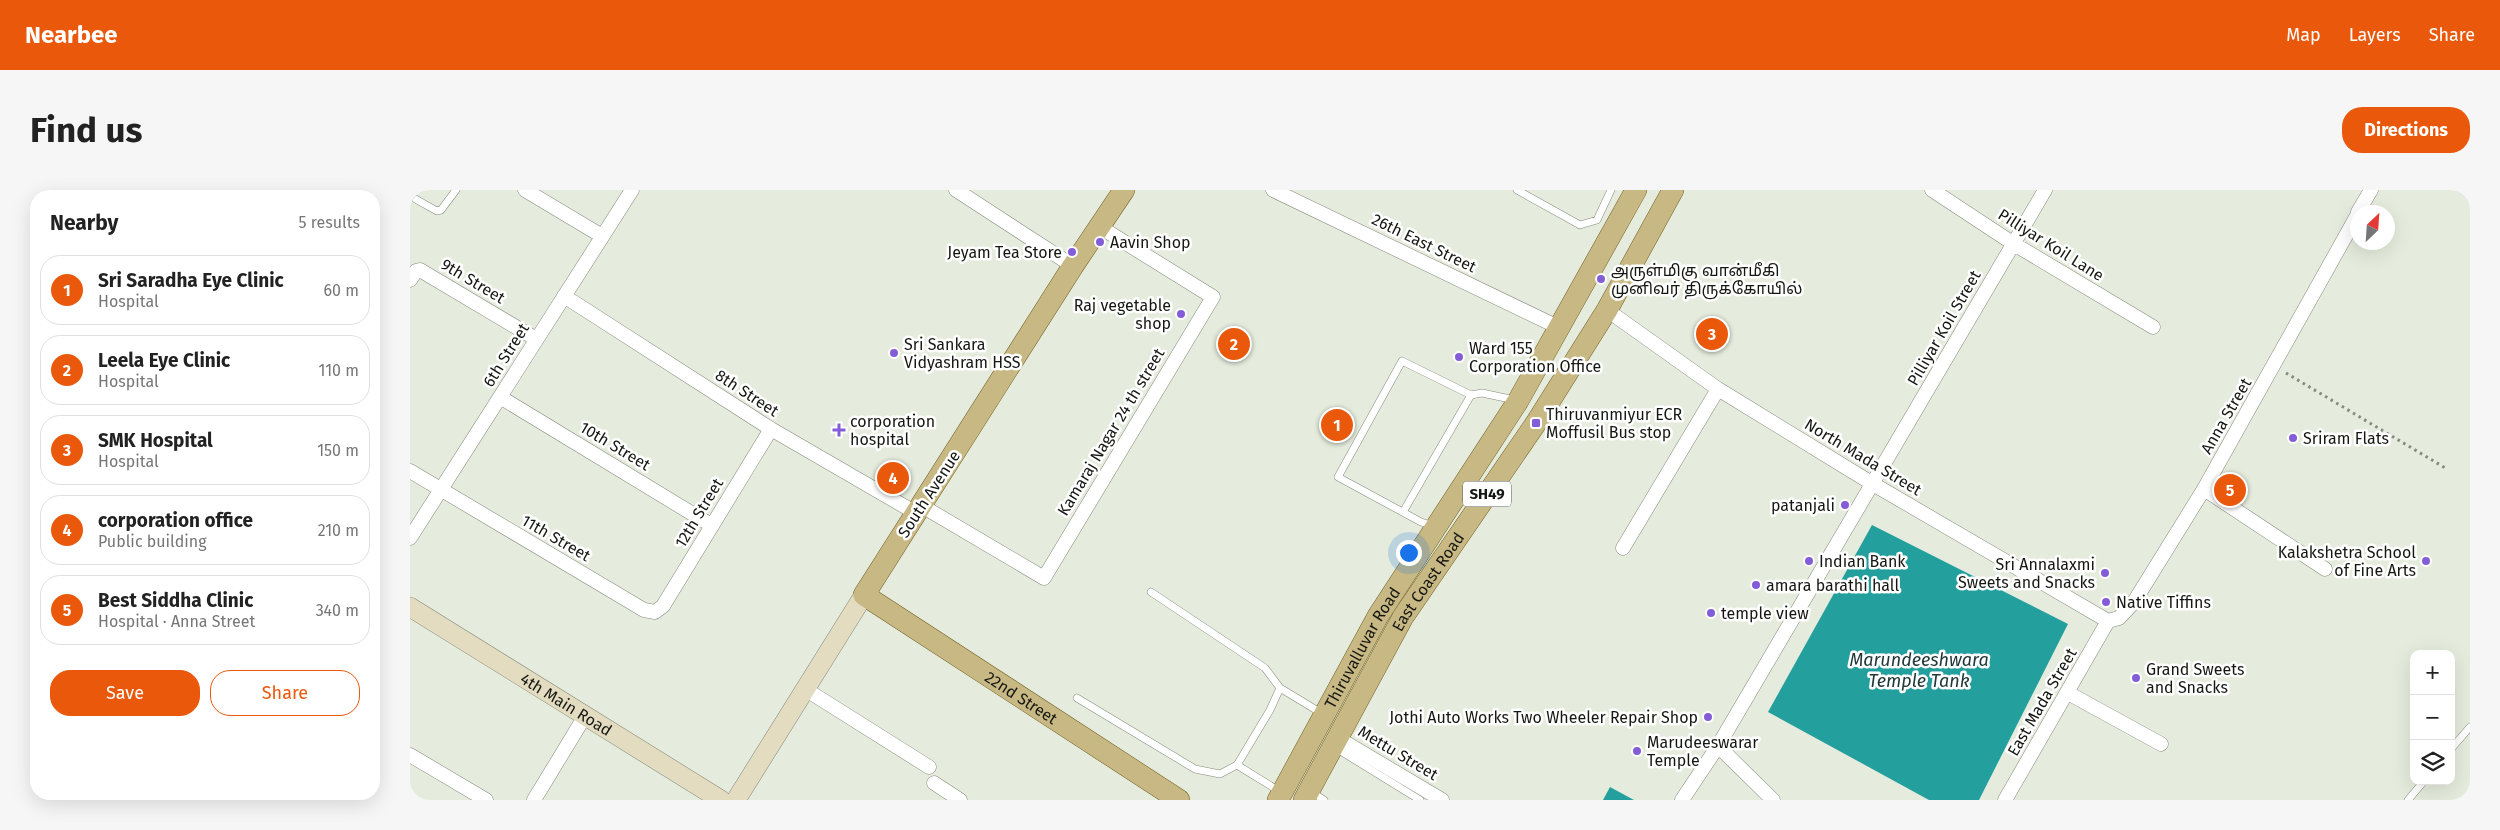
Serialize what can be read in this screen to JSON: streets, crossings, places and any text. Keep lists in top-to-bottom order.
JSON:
{
  "streets": {
    "main road": [
      "South Avenue",
      "SH49",
      "East Coast Road",
      "Thiruvalluvar Road",
      "22nd Street",
      "4th Main Road"
    ],
    "street": [
      "26th East Street",
      "Pilliyar Koil Lane",
      "9th Street",
      "Pilliyar Koil Street",
      "6th Street",
      "8th Street",
      "Anna Street",
      "Kamaraj Nagar 24 th street",
      "10th Street",
      "North Mada Street",
      "12th Street",
      "11th Street",
      "East Mada Street",
      "Mettu Street"
    ]
  },
  "crossings": [
    ["26th East Street", "Thiruvalluvar Road"],
    ["Pilliyar Koil Lane", "Pilliyar Koil Street"],
    ["9th Street", "6th Street"],
    ["Pilliyar Koil Street", "North Mada Street"],
    ["6th Street", "8th Street"],
    ["6th Street", "10th Street"],
    ["6th Street", "11th Street"],
    ["8th Street", "Kamaraj Nagar 24 th street"],
    ["8th Street", "South Avenue"],
    ["8th Street", "12th Street"],
    ["Anna Street", "North Mada Street"],
    ["Anna Street", "East Mada Street"],
    ["Kamaraj Nagar 24 th street", "South Avenue"],
    ["10th Street", "12th Street"],
    ["North Mada Street", "East Coast Road"],
    ["North Mada Street", "East Mada Street"],
    ["South Avenue", "22nd Street"],
    ["12th Street", "11th Street"],
    ["East Coast Road", "Mettu Street"]
  ],
  "water": ["Marundeeshwara Temple Tank"],
  "places": {
    "other": [
      "Aavin Shop",
      "Jeyam Tea Store",
      "அருள்மிகு வான்மீகி முனிவர் திருக்கோயில்",
      "Raj vegetable shop",
      "Sri Sankara Vidyashram HSS",
      "Ward 155 Corporation Office",
      "Sriram Flats",
      "patanjali",
      "Indian Bank",
      "Kalakshetra School of Fine Arts",
      "Sri Annalaxmi Sweets and Snacks",
      "amara barathi hall",
      "Native Tiffins",
      "temple view",
      "Grand Sweets and Snacks",
      "Jothi Auto Works Two Wheeler Repair Shop",
      "Marudeeswarar Temple"
    ],
    "transit": ["Thiruvanmiyur ECR Moffusil Bus stop"],
    "health": ["corporation hospital"]
  },
  "north": "top right",
  "page": {
    "header": "Nearbee",
    "nav": ["Map", "Layers", "Share"],
    "buttons": [
      "Directions",
      ["Save", "Share"]
    ],
    "title": "Find us",
    "heading": ["Nearby", "5 results"],
    "list": [
      {
        "mark": "1",
        "name": "Sri Saradha Eye Clinic",
        "note": "Hospital",
        "value": "60 m"
      },
      {
        "mark": "2",
        "name": "Leela Eye Clinic",
        "note": "Hospital",
        "value": "110 m"
      },
      {
        "mark": "3",
        "name": "SMK Hospital",
        "note": "Hospital",
        "value": "150 m"
      },
      {
        "mark": "4",
        "name": "corporation office",
        "note": "Public building",
        "value": "210 m"
      },
      {
        "mark": "5",
        "name": "Best Siddha Clinic",
        "note": "Hospital · Anna Street",
        "value": "340 m"
      }
    ],
    "pins": [
      "3",
      "2",
      "1",
      "4",
      "5"
    ],
    "map_buttons": ["+", "−"]
  }
}
